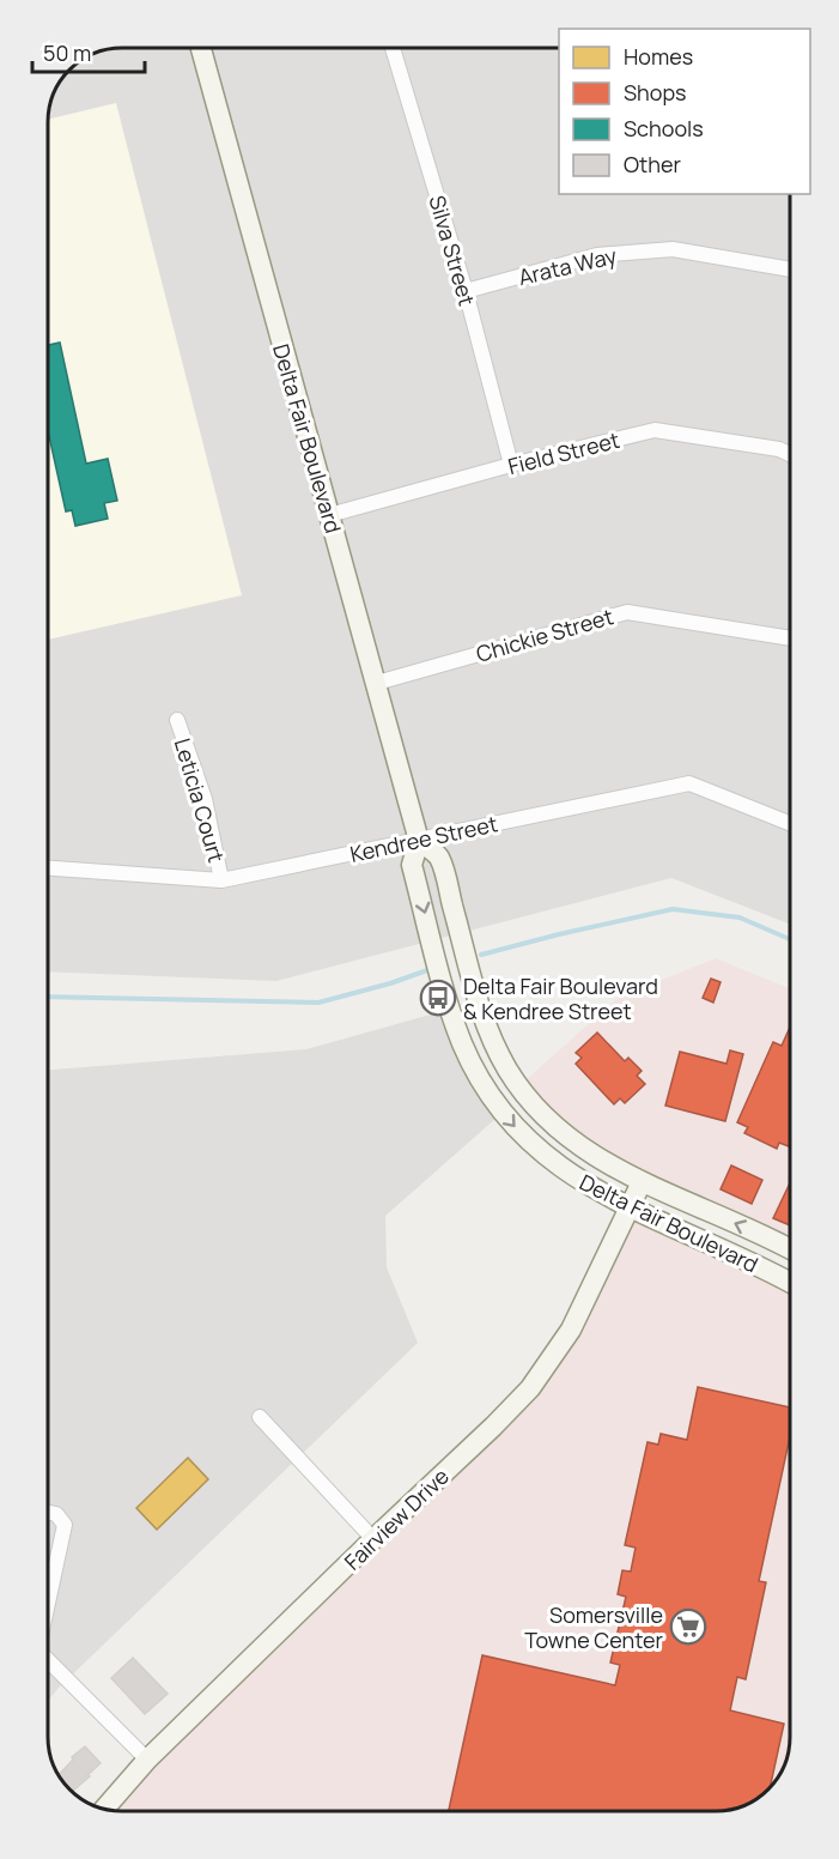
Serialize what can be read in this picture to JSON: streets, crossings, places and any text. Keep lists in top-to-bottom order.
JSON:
{
  "streets": {
    "main road": ["Delta Fair Boulevard", "Fairview Drive"],
    "street": [
      "Silva Street",
      "Arata Way",
      "Field Street",
      "Chickie Street",
      "Leticia Court",
      "Kendree Street"
    ]
  },
  "crossings": [
    ["Silva Street", "Arata Way"],
    ["Silva Street", "Field Street"],
    ["Delta Fair Boulevard", "Field Street"],
    ["Delta Fair Boulevard", "Chickie Street"],
    ["Delta Fair Boulevard", "Kendree Street"],
    ["Delta Fair Boulevard", "Fairview Drive"],
    ["Leticia Court", "Kendree Street"]
  ],
  "places": {
    "bus stop": ["Delta Fair Boulevard & Kendree Street"],
    "supermarket": ["Somersville Towne Center"]
  },
  "legend": [
    "Homes",
    "Shops",
    "Schools",
    "Other"
  ],
  "scale_bar": "50 m"
}
